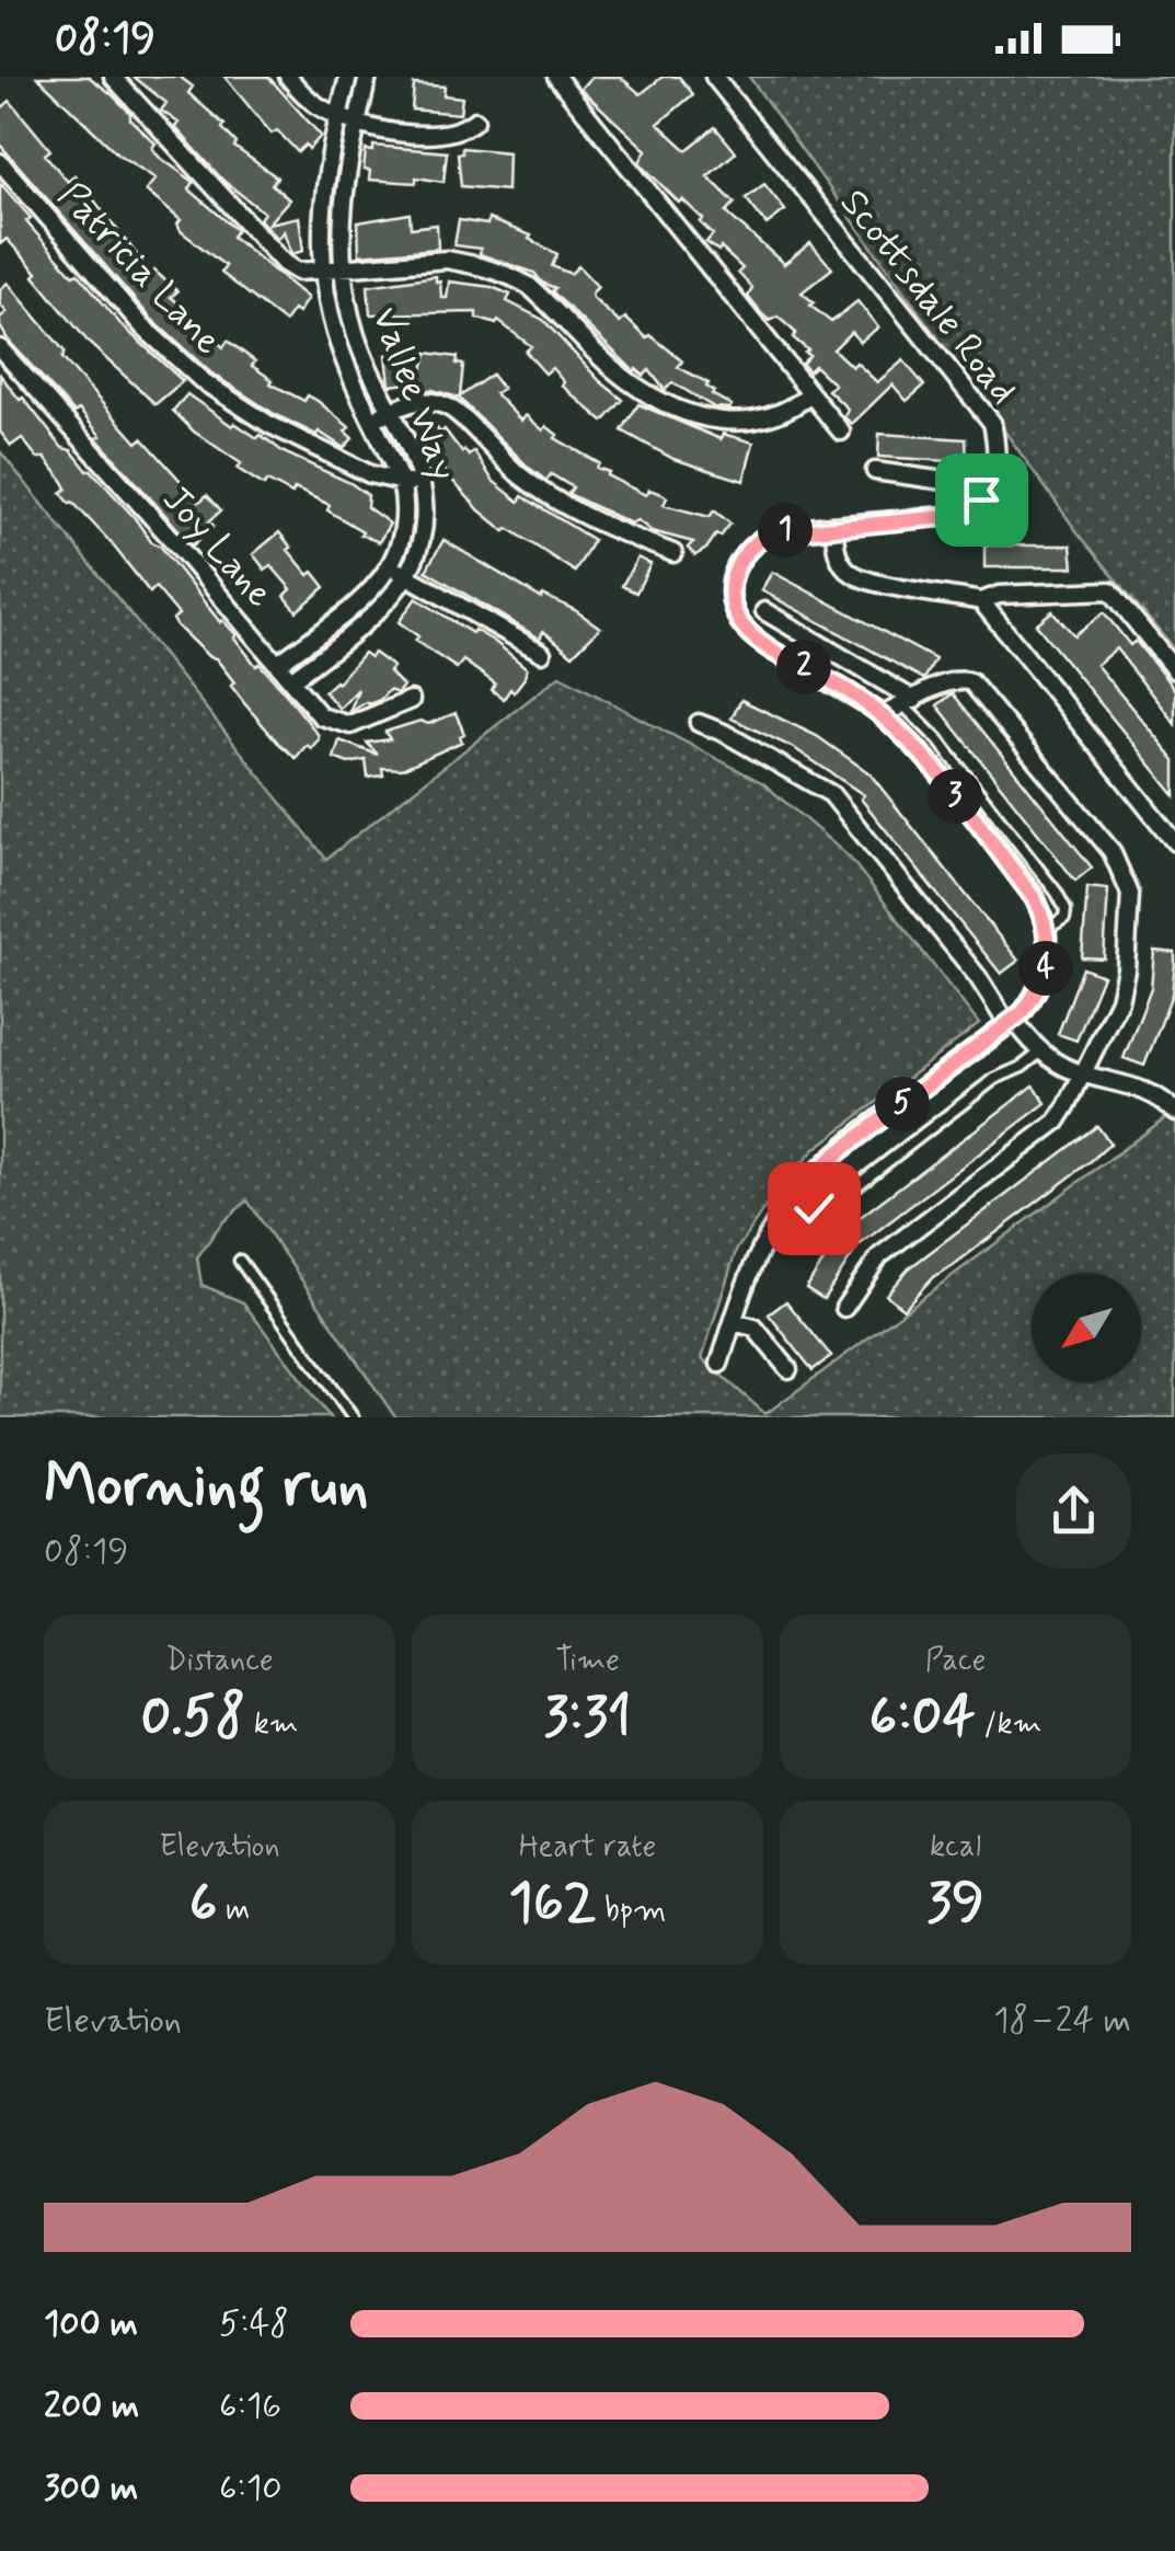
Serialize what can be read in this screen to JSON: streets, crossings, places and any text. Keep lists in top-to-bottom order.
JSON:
{
  "streets": {
    "street": [
      "Patricia Lane",
      "Scottsdale Road",
      "Vallee Way",
      "Joy Lane"
    ]
  },
  "crossings": [
    ["Patricia Lane", "Vallee Way"],
    ["Vallee Way", "Joy Lane"]
  ],
  "north": "bottom left",
  "page": {
    "status": "08:19",
    "pins": [
      "1",
      "2",
      "3",
      "4",
      "5"
    ],
    "heading": ["Morning run", "08:19"],
    "stats": [
      ["Distance", "0.58 km"],
      ["Time", "3:31"],
      ["Pace", "6:04 /km"],
      ["Elevation", "6 m"],
      ["Heart rate", "162 bpm"],
      ["kcal", "39"]
    ],
    "chart": ["Elevation", "18–24 m"],
    "list": [
      {
        "name": "100 m",
        "note": "5:48"
      },
      {
        "name": "200 m",
        "note": "6:16"
      },
      {
        "name": "300 m",
        "note": "6:10"
      }
    ]
  }
}
